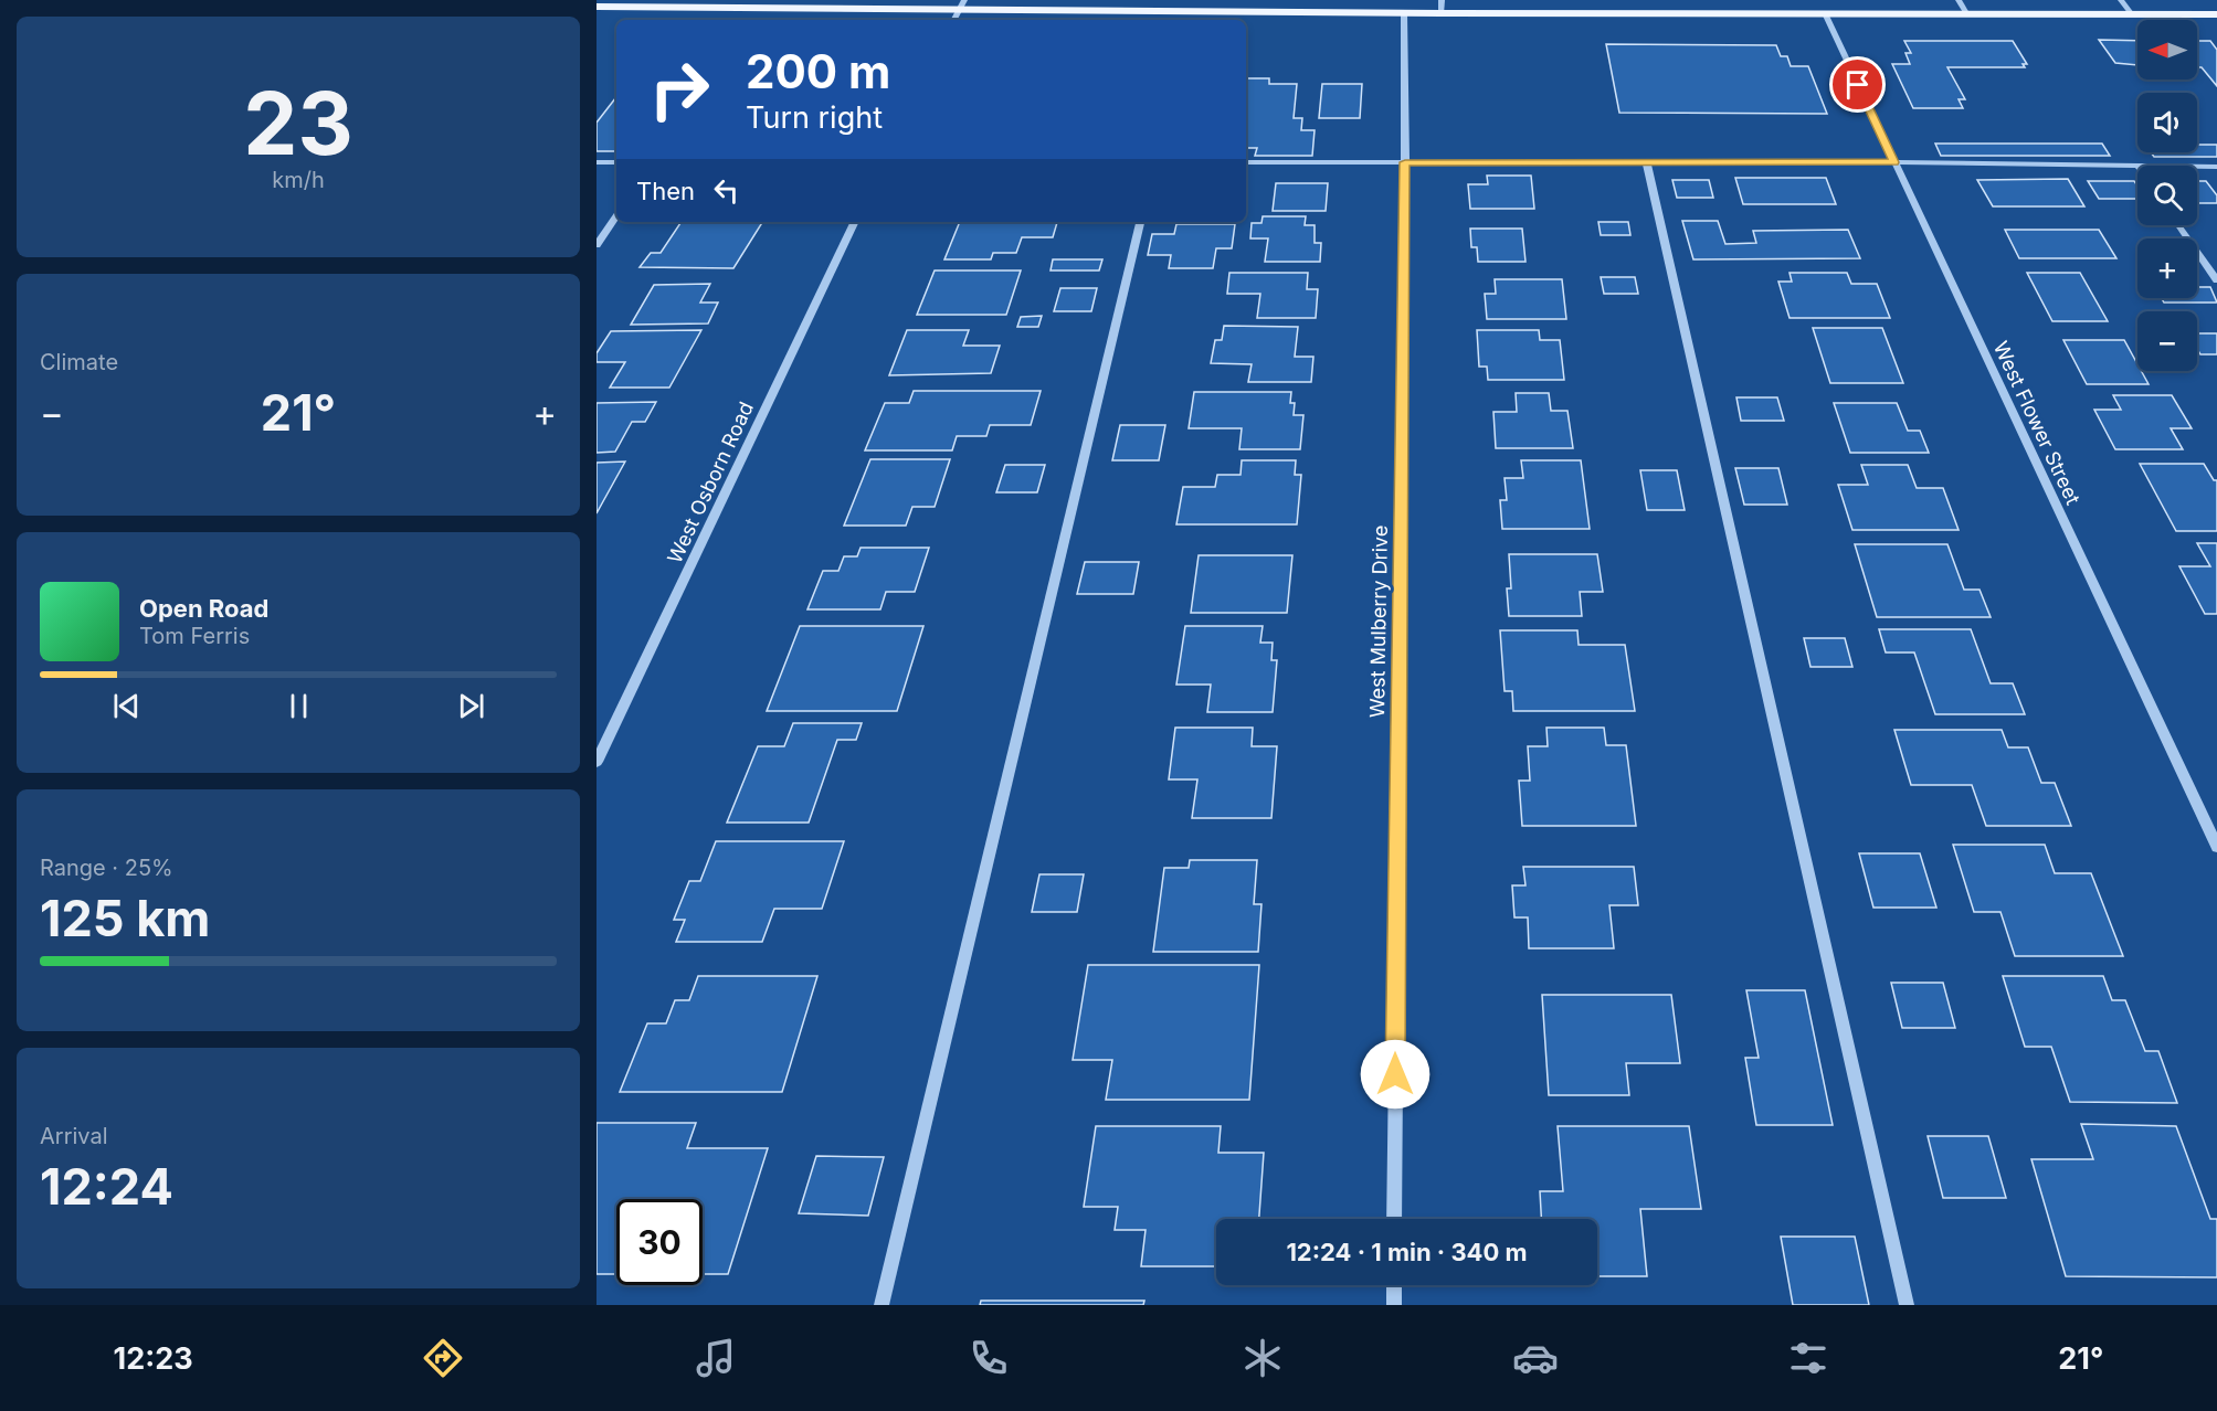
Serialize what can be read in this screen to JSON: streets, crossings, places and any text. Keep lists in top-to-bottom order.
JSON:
{
  "streets": {
    "street": ["West Flower Street", "West Osborn Road", "West Mulberry Drive"]
  },
  "north": "left",
  "page": {
    "tile": [
      ["23", "km/h"],
      "Climate",
      ["Range · 25%", "125 km"],
      ["Arrival", "12:24"]
    ],
    "map_buttons": ["+", "−"],
    "turn": ["200 m", "Turn right"],
    "then": "Then",
    "heat": ["−", "21°", "+"],
    "song": ["Open Road", "Tom Ferris"],
    "limit": "30",
    "trip": "12:24 · 1 min · 340 m",
    "tabs": ["12:23", "21°"]
  }
}
